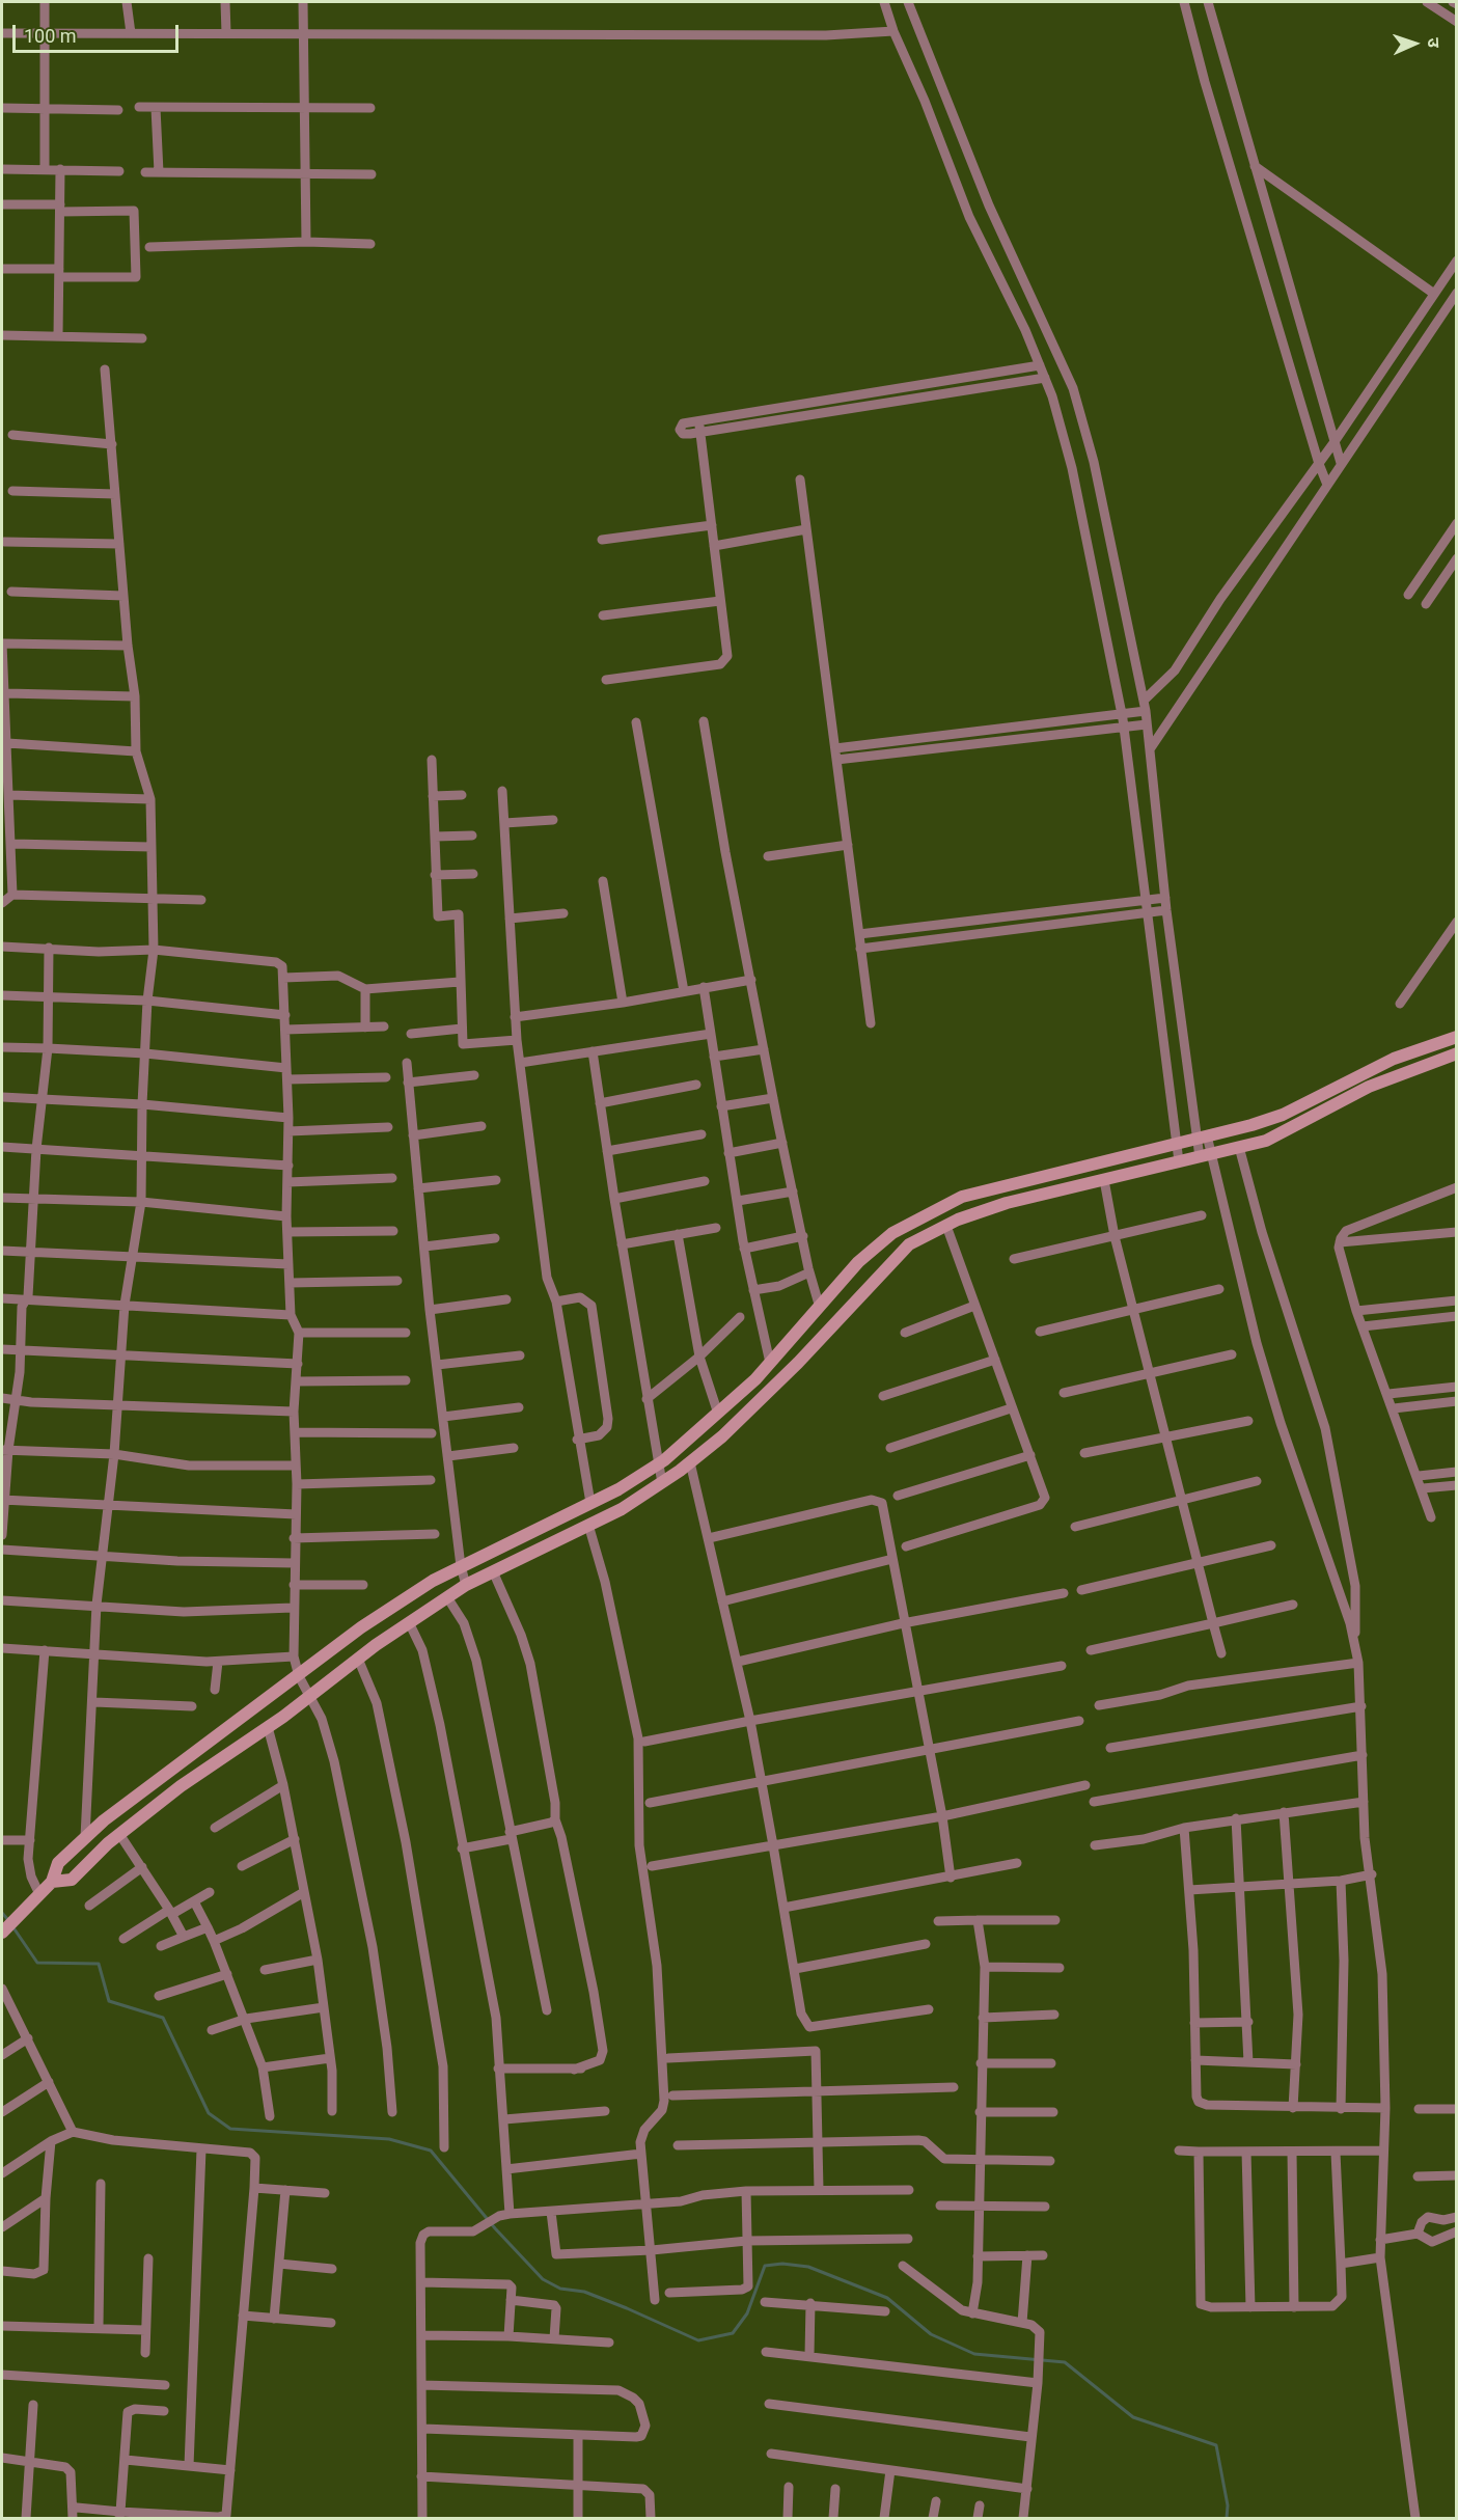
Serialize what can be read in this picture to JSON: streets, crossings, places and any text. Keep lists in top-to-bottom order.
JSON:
{
  "scale_bar": "100 m",
  "north": "right"
}
